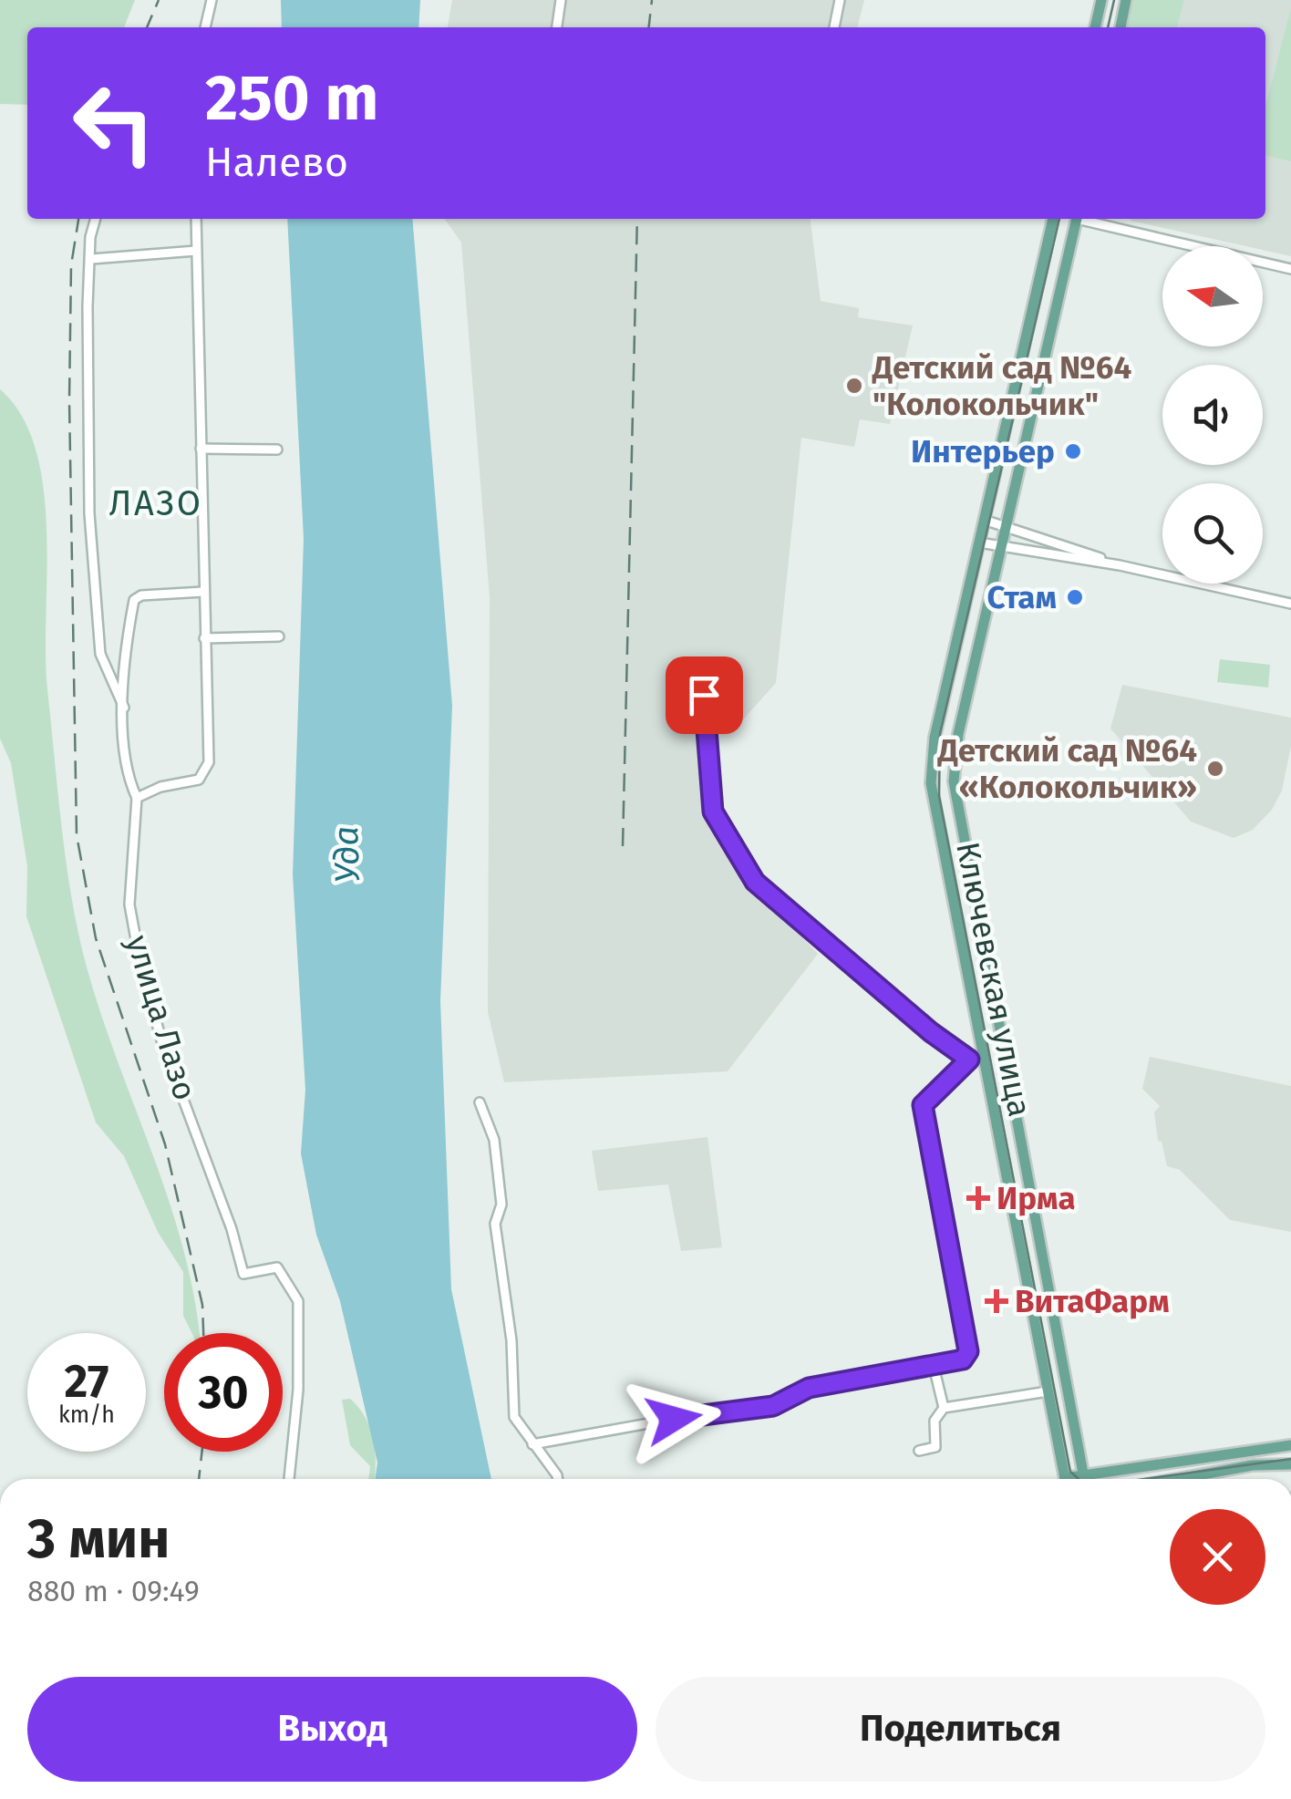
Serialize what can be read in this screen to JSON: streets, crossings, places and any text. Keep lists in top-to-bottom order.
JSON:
{
  "streets": {
    "main road": ["Ключевская улица"],
    "street": ["улица Лазо"]
  },
  "districts": ["ЛАЗО"],
  "water": ["Уда"],
  "places": {
    "other": [
      "Детский сад №64 \"Колокольчик\"",
      "Интерьер",
      "Стам",
      "Детский сад №64 «Колокольчик»"
    ],
    "health": ["Ирма", "ВитаФарм"]
  },
  "north": "left",
  "page": {
    "turn": ["250 m", "Налево"],
    "speed": "27 km/h",
    "limit": "30",
    "heading": ["3 мин", "880 m · 09:49"],
    "buttons": ["Выход", "Поделиться"]
  }
}
